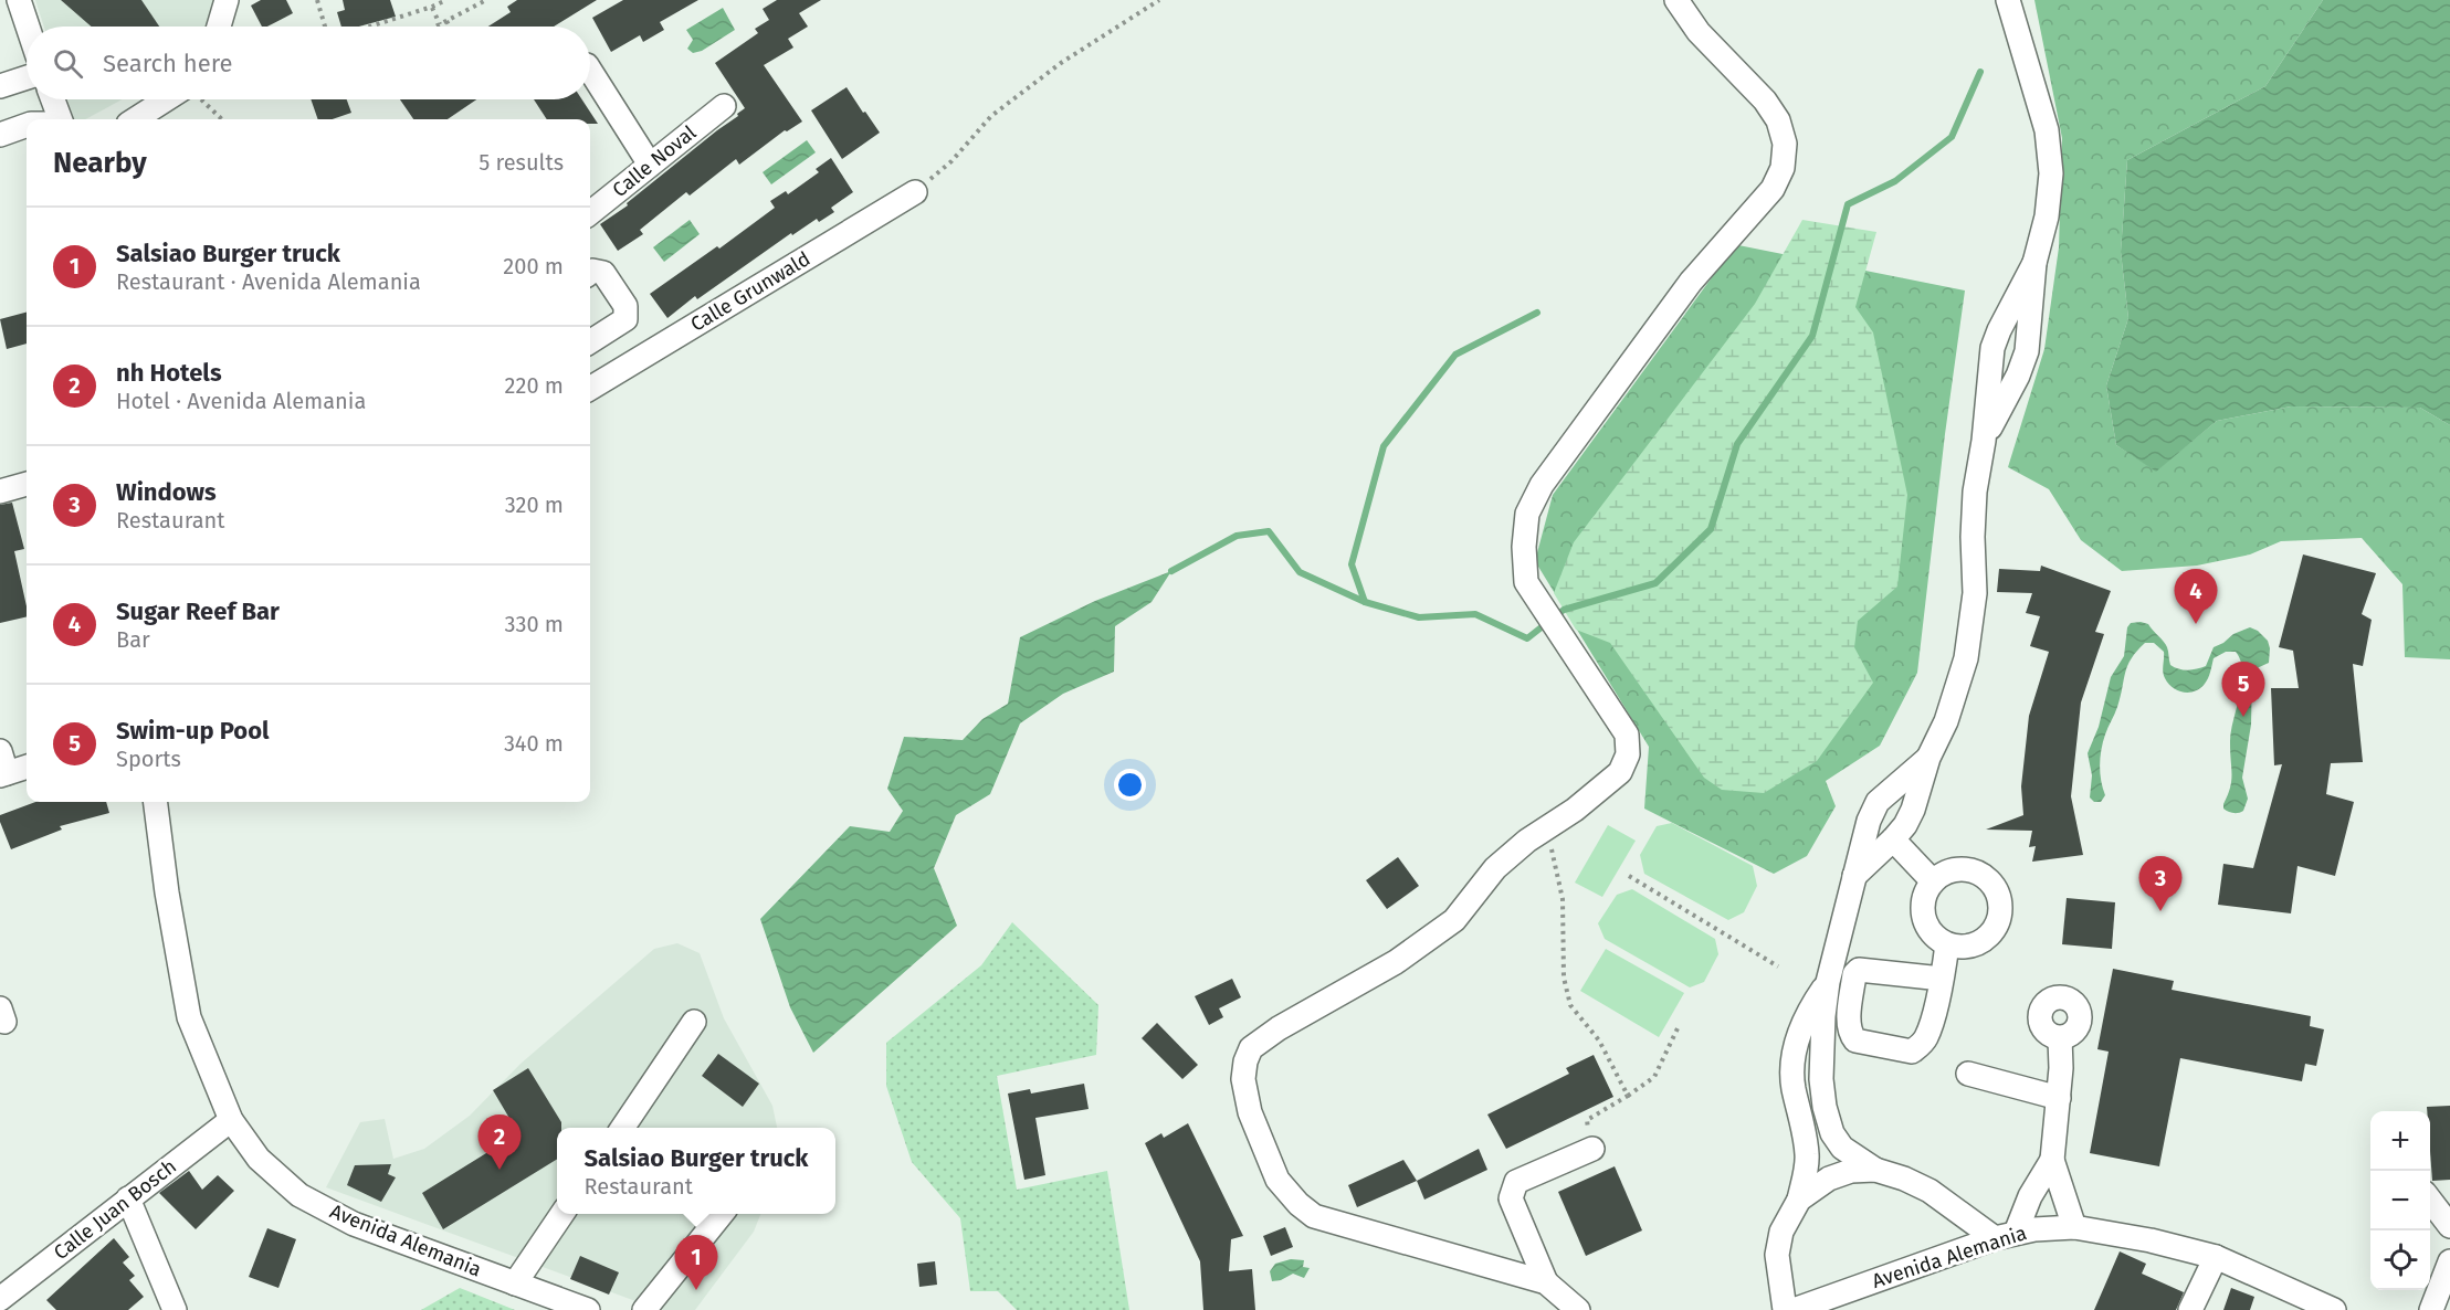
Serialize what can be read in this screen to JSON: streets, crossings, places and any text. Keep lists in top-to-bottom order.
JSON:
{
  "streets": {
    "street": [
      "Calle Noval",
      "Calle Grunwald",
      "Calle Juan Bosch",
      "Avenida Alemania"
    ]
  },
  "crossings": [
    ["Calle Juan Bosch", "Avenida Alemania"]
  ],
  "page": {
    "search": "Search here",
    "heading": ["Nearby", "5 results"],
    "list": [
      {
        "mark": "1",
        "name": "Salsiao Burger truck",
        "note": "Restaurant · Avenida Alemania",
        "value": "200 m"
      },
      {
        "mark": "2",
        "name": "nh Hotels",
        "note": "Hotel · Avenida Alemania",
        "value": "220 m"
      },
      {
        "mark": "3",
        "name": "Windows",
        "note": "Restaurant",
        "value": "320 m"
      },
      {
        "mark": "4",
        "name": "Sugar Reef Bar",
        "note": "Bar",
        "value": "330 m"
      },
      {
        "mark": "5",
        "name": "Swim-up Pool",
        "note": "Sports",
        "value": "340 m"
      }
    ],
    "pins": [
      "4",
      "5",
      "3",
      "2",
      "1"
    ],
    "map_buttons": ["+", "−"],
    "popup": ["Salsiao Burger truck", "Restaurant"]
  }
}
